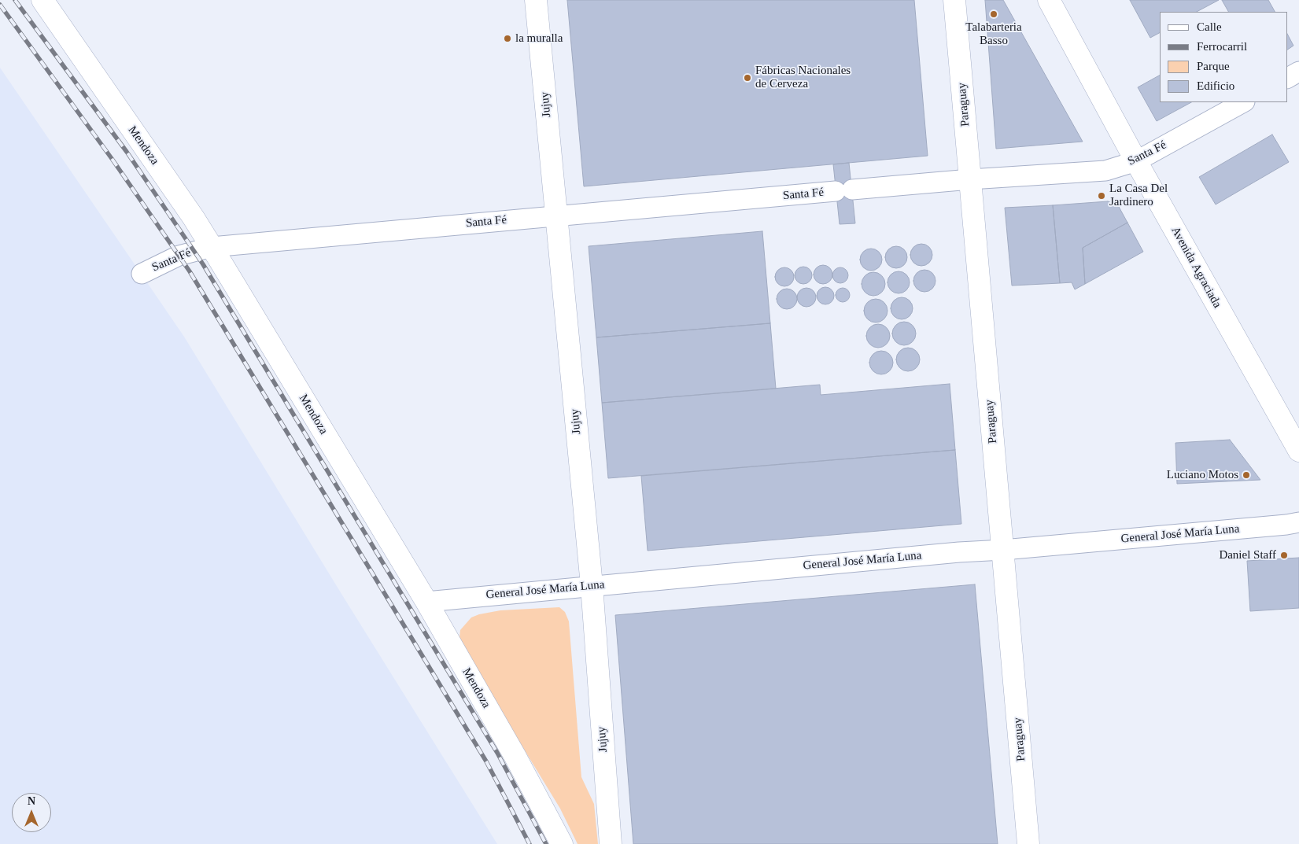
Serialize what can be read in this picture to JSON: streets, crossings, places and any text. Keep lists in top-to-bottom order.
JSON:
{
  "streets": {
    "street": [
      "Jujuy",
      "Paraguay",
      "Mendoza",
      "Santa Fé",
      "Avenida Agraciada",
      "General José María Luna"
    ]
  },
  "crossings": [
    ["Jujuy", "Santa Fé"],
    ["Jujuy", "General José María Luna"],
    ["Paraguay", "Santa Fé"],
    ["Paraguay", "General José María Luna"],
    ["Mendoza", "Santa Fé"],
    ["Mendoza", "General José María Luna"],
    ["Santa Fé", "Avenida Agraciada"]
  ],
  "places": [
    "Talabarteria Basso",
    "la muralla",
    "Fábricas Nacionales de Cerveza",
    "La Casa Del Jardinero",
    "Luciano Motos",
    "Daniel Staff"
  ],
  "legend": [
    "Calle",
    "Ferrocarril",
    "Parque",
    "Edificio"
  ],
  "north": "top"
}
